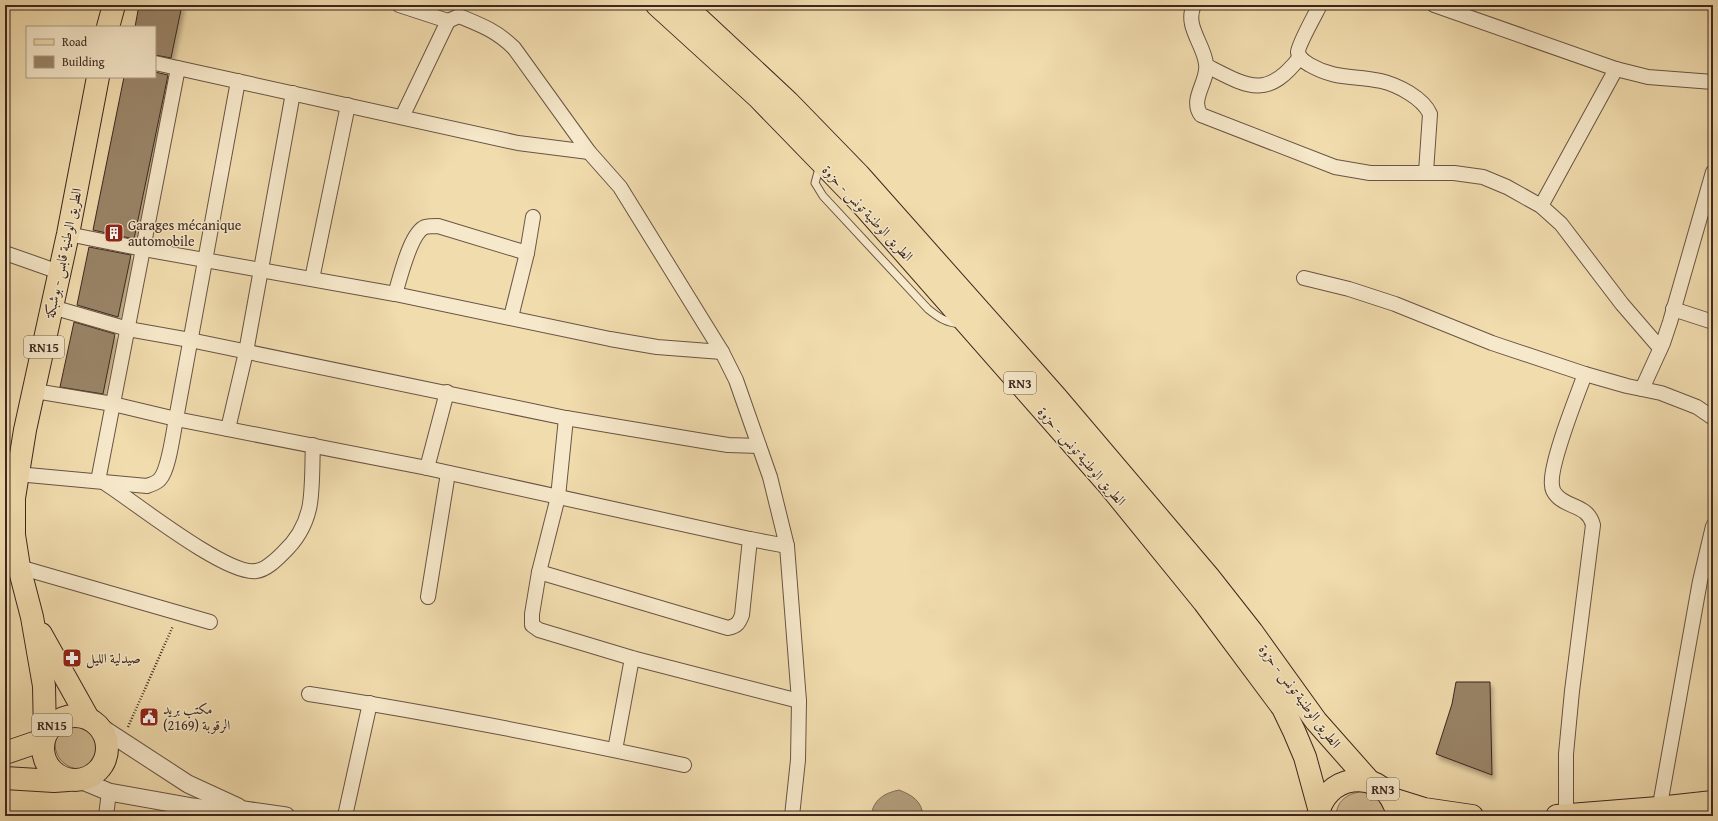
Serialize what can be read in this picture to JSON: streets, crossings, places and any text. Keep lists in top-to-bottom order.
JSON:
{
  "streets": {
    "main road": [
      "الطريق الوطنية تونس - حزوة",
      "الطريق الوطنية قابس - بوشبكة",
      "RN15",
      "RN3"
    ]
  },
  "crossings": [
    ["الطريق الوطنية تونس - حزوة", "RN3"],
    ["الطريق الوطنية قابس - بوشبكة", "RN15"]
  ],
  "places": {
    "building": ["Garages mécanique automobile"],
    "pharmacy": ["صيدلية الليل"],
    "public building": ["مكتب بريد الرقوبة (2169)"]
  },
  "legend": ["Road", "Building"]
}
